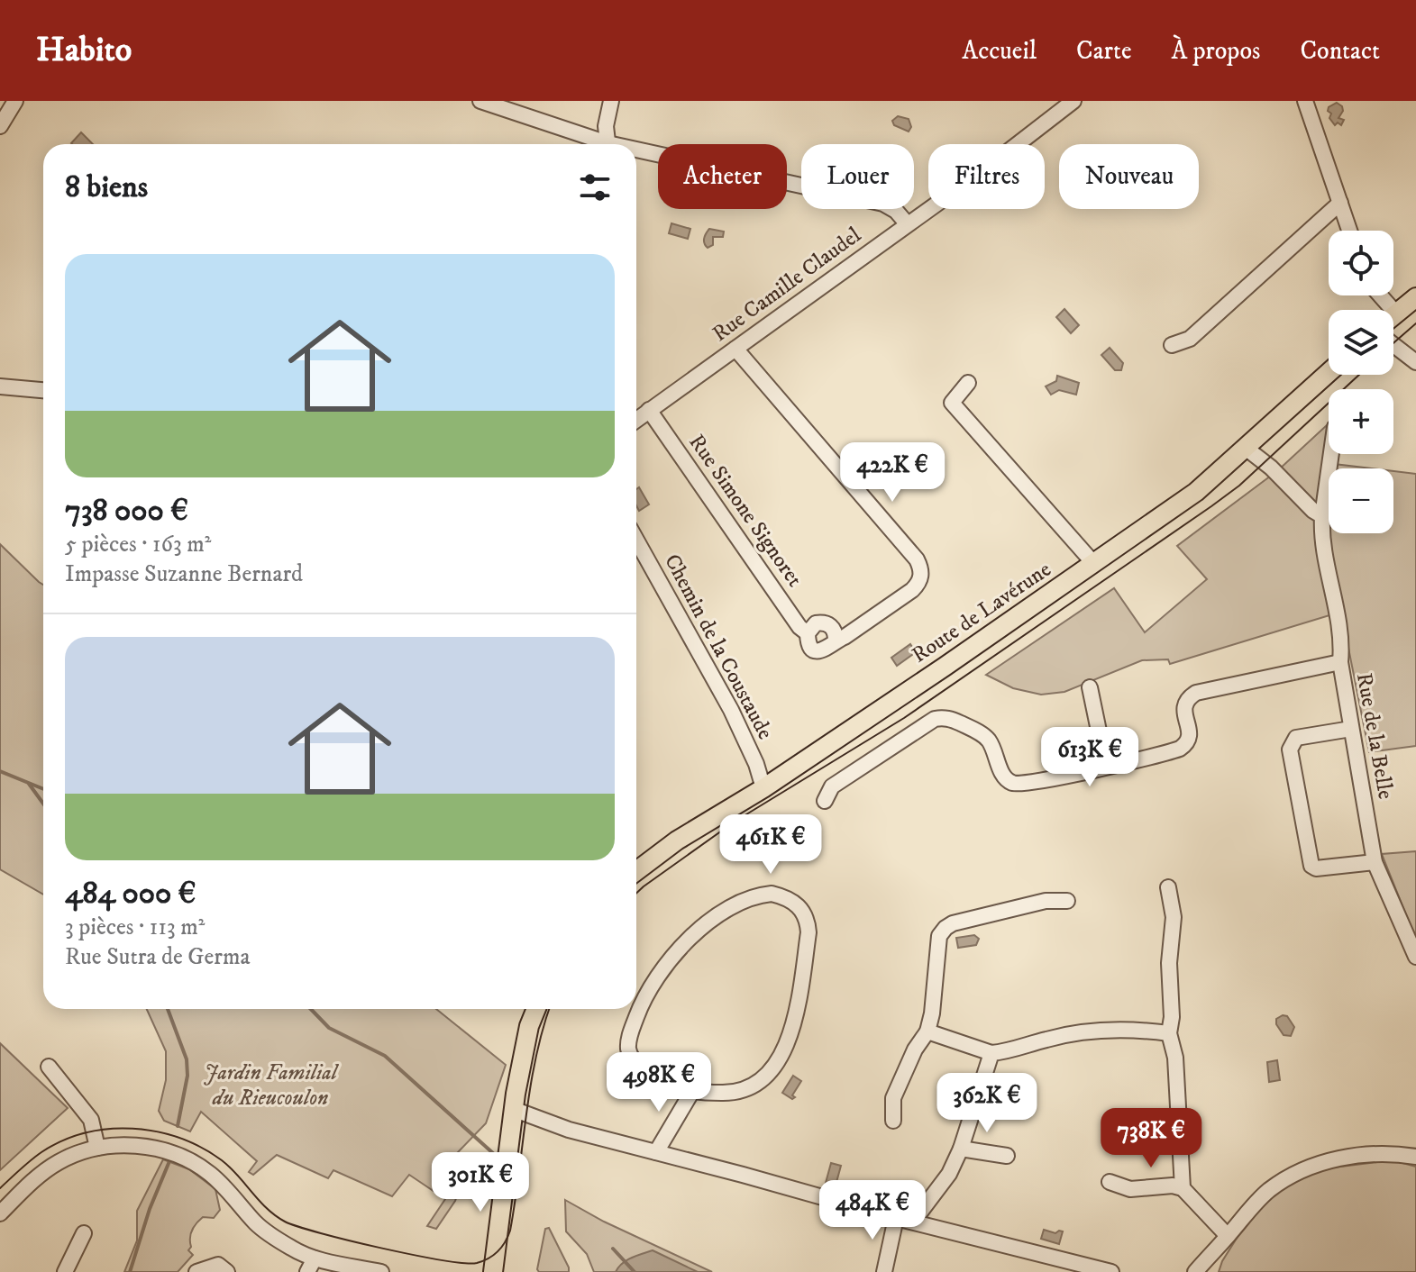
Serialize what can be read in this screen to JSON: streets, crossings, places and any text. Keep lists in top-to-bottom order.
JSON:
{
  "streets": {
    "main road": ["Route de Lavérune"],
    "street": [
      "Rue Camille Claudel",
      "Rue Simone Signoret",
      "Chemin de la Coustaude",
      "Rue de la Belle"
    ]
  },
  "crossings": [
    ["Rue Camille Claudel", "Rue Simone Signoret"],
    ["Route de Lavérune", "Chemin de la Coustaude"]
  ],
  "parks": ["Jardin Familial du Rieucoulon"],
  "page": {
    "header": "Habito",
    "nav": [
      "Accueil",
      "Carte",
      "À propos",
      "Contact"
    ],
    "chip": [
      "Acheter",
      "Louer",
      "Filtres",
      "Nouveau"
    ],
    "heading": "8 biens",
    "map_buttons": ["+", "−"],
    "list": [
      {
        "name": "738 000 €",
        "note": "5 pièces · 163 m² · Impasse Suzanne Bernard"
      },
      {
        "name": "484 000 €",
        "note": "3 pièces · 113 m² · Rue Sutra de Germa"
      }
    ],
    "price": [
      "422K €",
      "613K €",
      "461K €",
      "498K €",
      "362K €",
      "738K €",
      "301K €",
      "484K €"
    ]
  }
}
